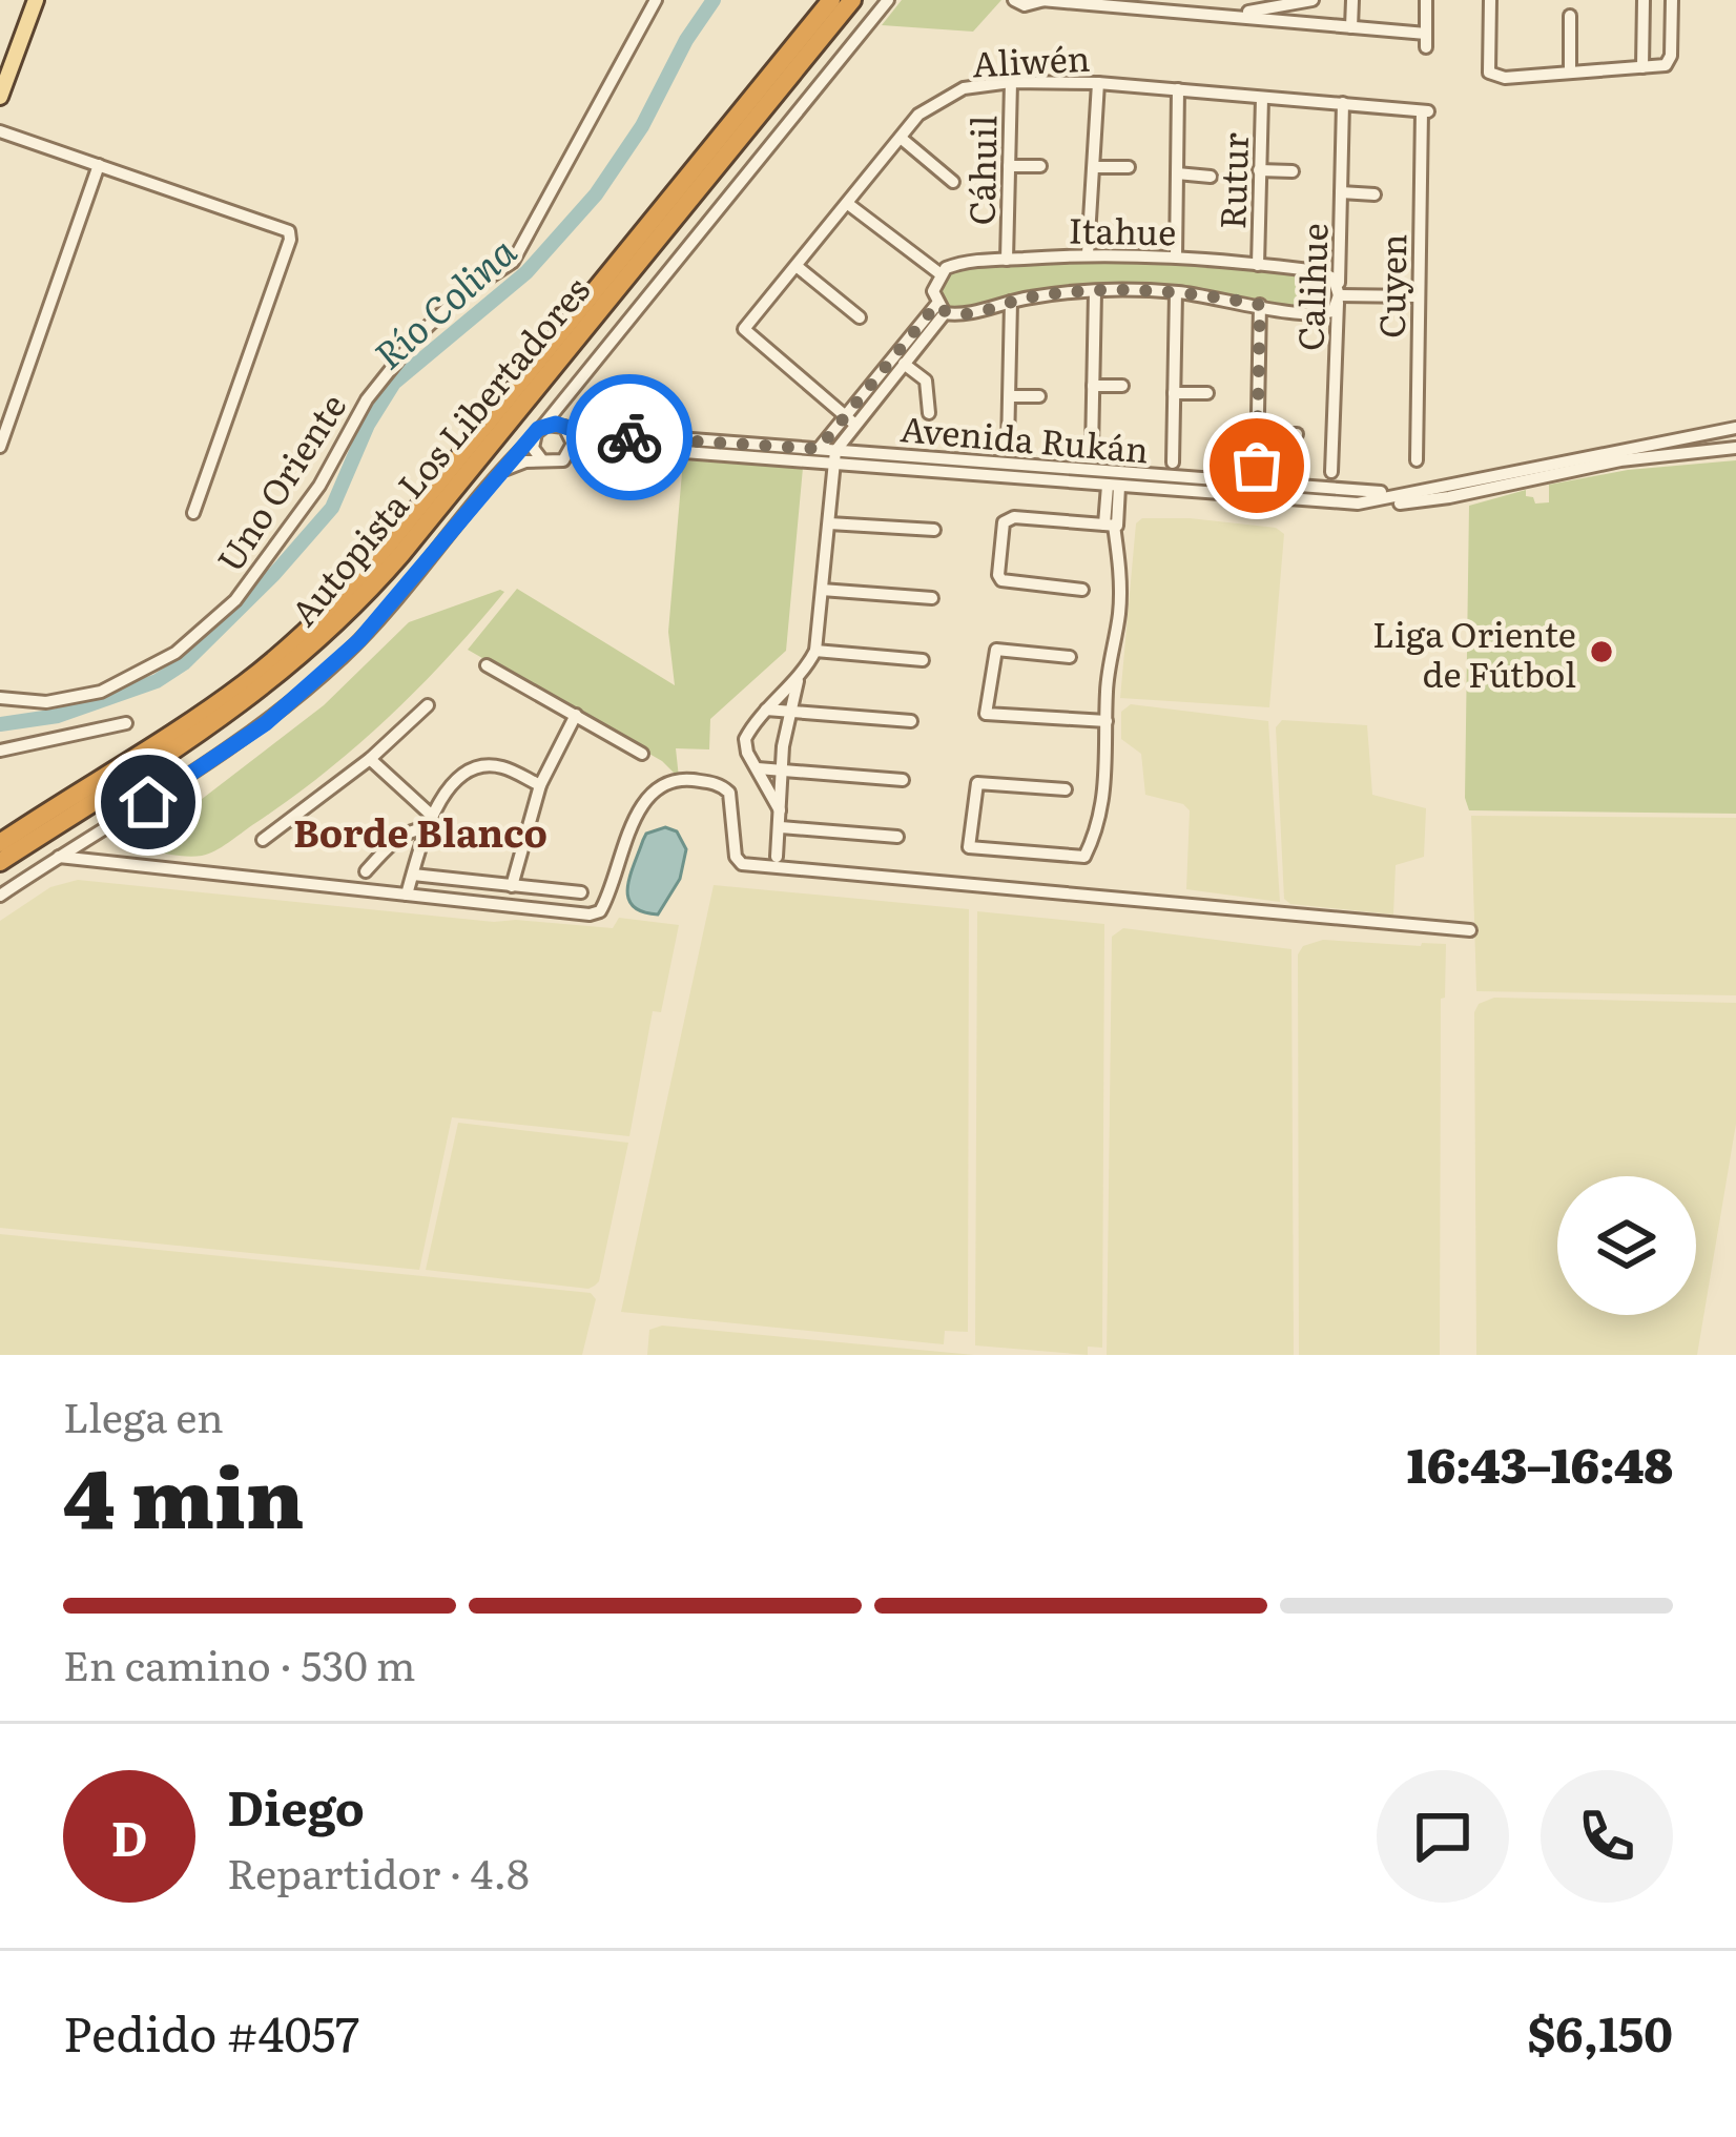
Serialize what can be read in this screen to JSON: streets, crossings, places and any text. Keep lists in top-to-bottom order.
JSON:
{
  "streets": {
    "highway": ["Autopista Los Libertadores"],
    "street": [
      "Aliwén",
      "Cáhuil",
      "Rutur",
      "Itahue",
      "Cuyen",
      "Calihue",
      "Avenida Rukán",
      "Uno Oriente"
    ]
  },
  "crossings": [
    ["Aliwén", "Cáhuil"],
    ["Aliwén", "Rutur"],
    ["Aliwén", "Cuyen"],
    ["Aliwén", "Calihue"],
    ["Cáhuil", "Itahue"],
    ["Rutur", "Itahue"],
    ["Itahue", "Calihue"]
  ],
  "districts": ["Borde Blanco"],
  "water": ["Río Colina"],
  "places": ["Liga Oriente de Fútbol"],
  "page": {
    "heading": ["4 min", "Llega en", "16:43–16:48"],
    "panel": [
      "Diego",
      "Repartidor · 4.8",
      "Pedido #4057",
      "$6,150"
    ],
    "bar": "En camino · 530 m",
    "round": "D"
  }
}
